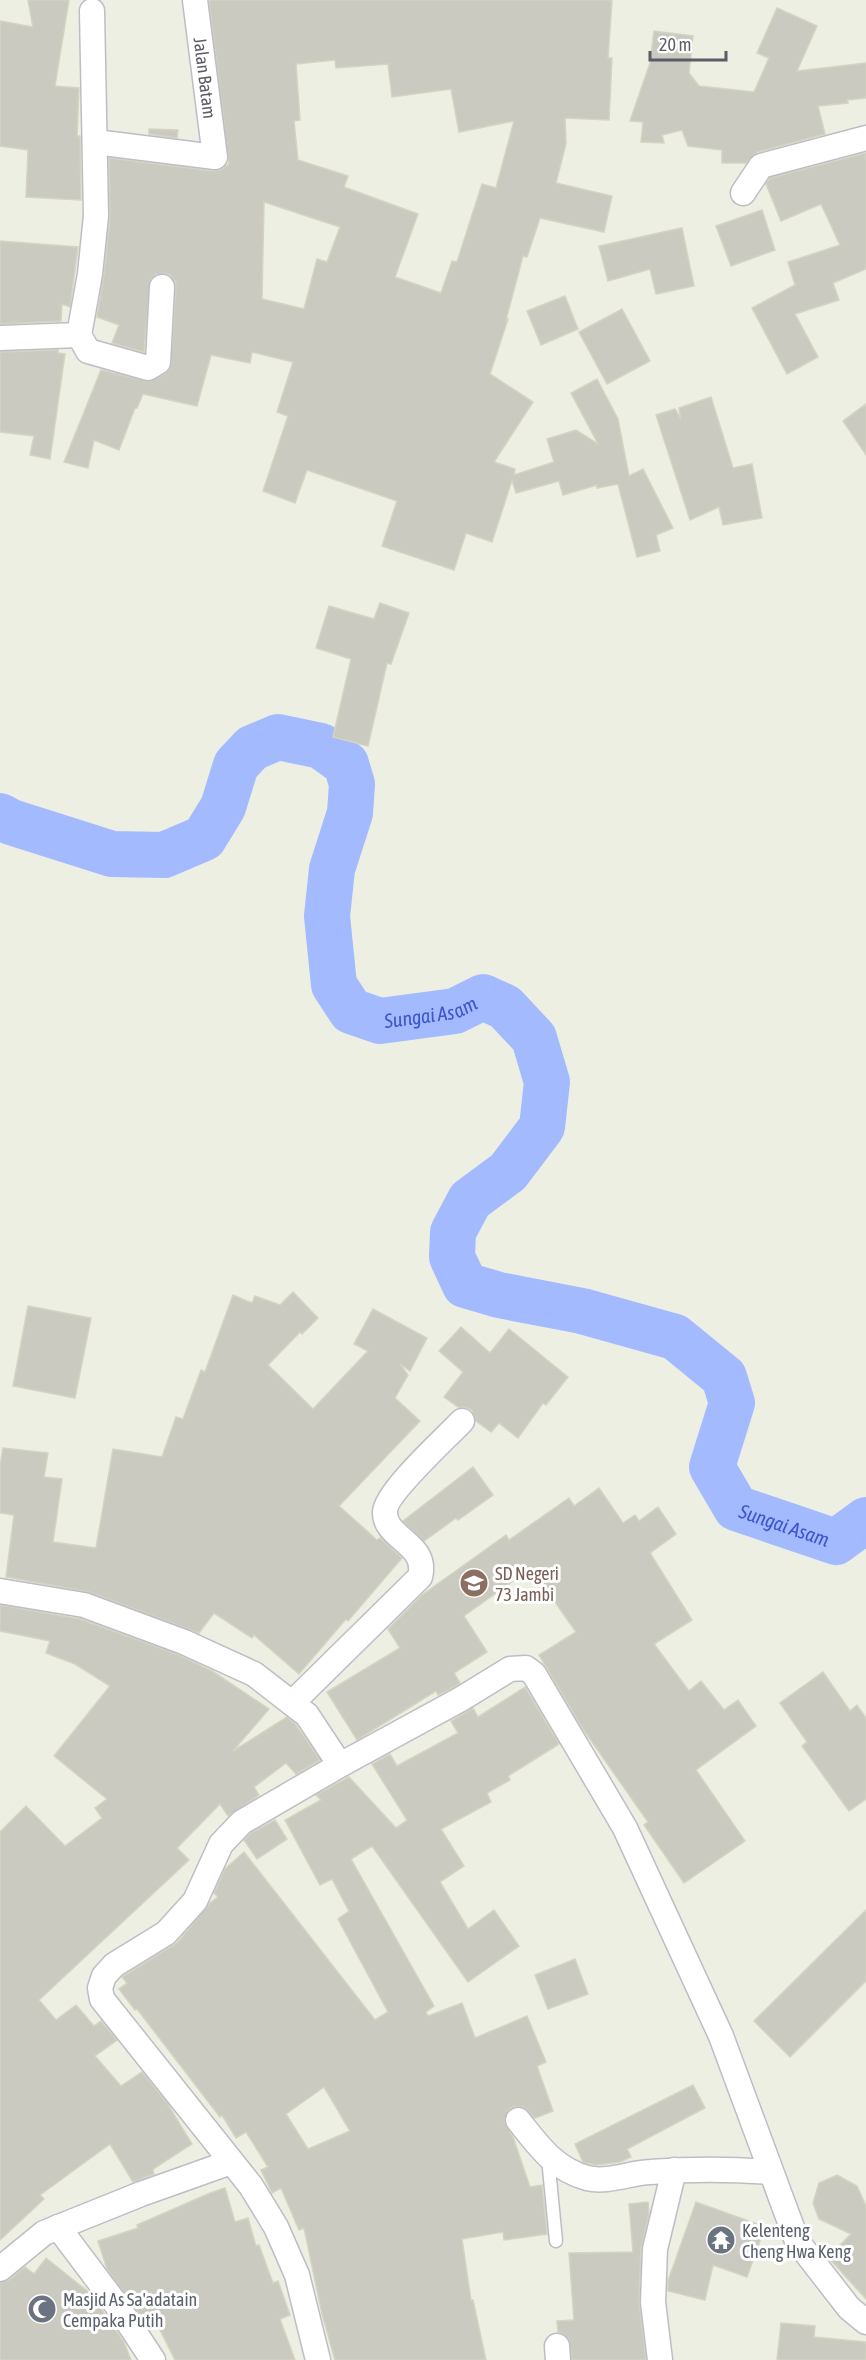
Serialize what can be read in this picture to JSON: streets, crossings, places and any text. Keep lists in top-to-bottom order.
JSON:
{
  "streets": {
    "street": ["Jalan Batam"]
  },
  "water": ["Sungai Asam"],
  "places": {
    "school or university": ["SD Negeri 73 Jambi"],
    "temple": ["Kelenteng Cheng Hwa Keng"],
    "mosque": ["Masjid As Sa'adatain Cempaka Putih"]
  },
  "scale_bar": "20 m"
}
